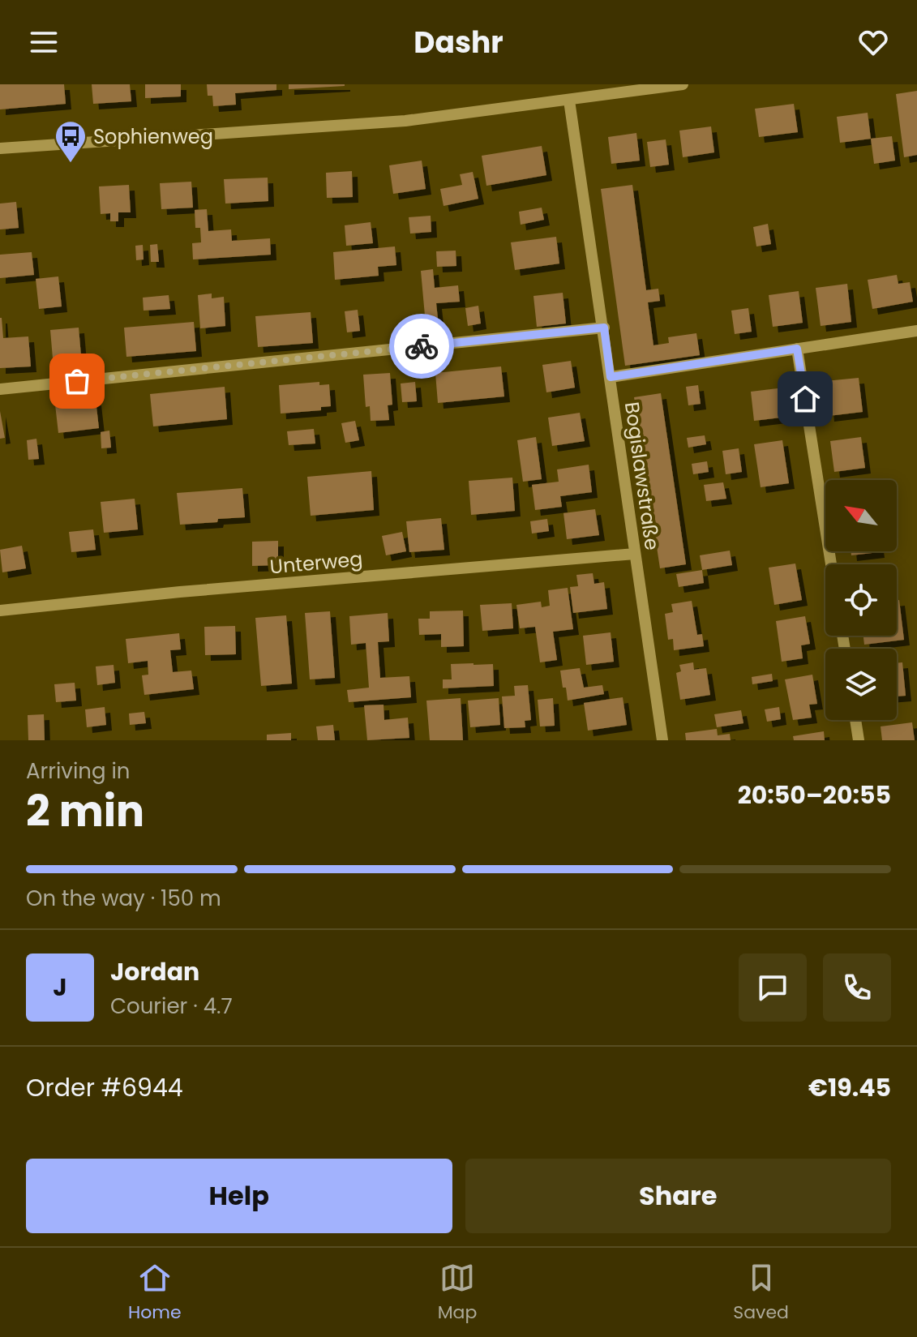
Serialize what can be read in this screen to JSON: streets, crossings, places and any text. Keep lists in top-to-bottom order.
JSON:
{
  "streets": {
    "street": ["Bogislawstraße", "Unterweg"]
  },
  "crossings": [
    ["Bogislawstraße", "Unterweg"]
  ],
  "places": {
    "bus stop": ["Sophienweg"]
  },
  "north": "top left",
  "page": {
    "header": "Dashr",
    "heading": ["2 min", "Arriving in", "20:50–20:55"],
    "panel": [
      "Jordan",
      "Courier · 4.7",
      "Order #6944",
      "€19.45"
    ],
    "bar": "On the way · 150 m",
    "round": "J",
    "buttons": ["Help", "Share"],
    "tabs": ["Home", "Map", "Saved"]
  }
}
